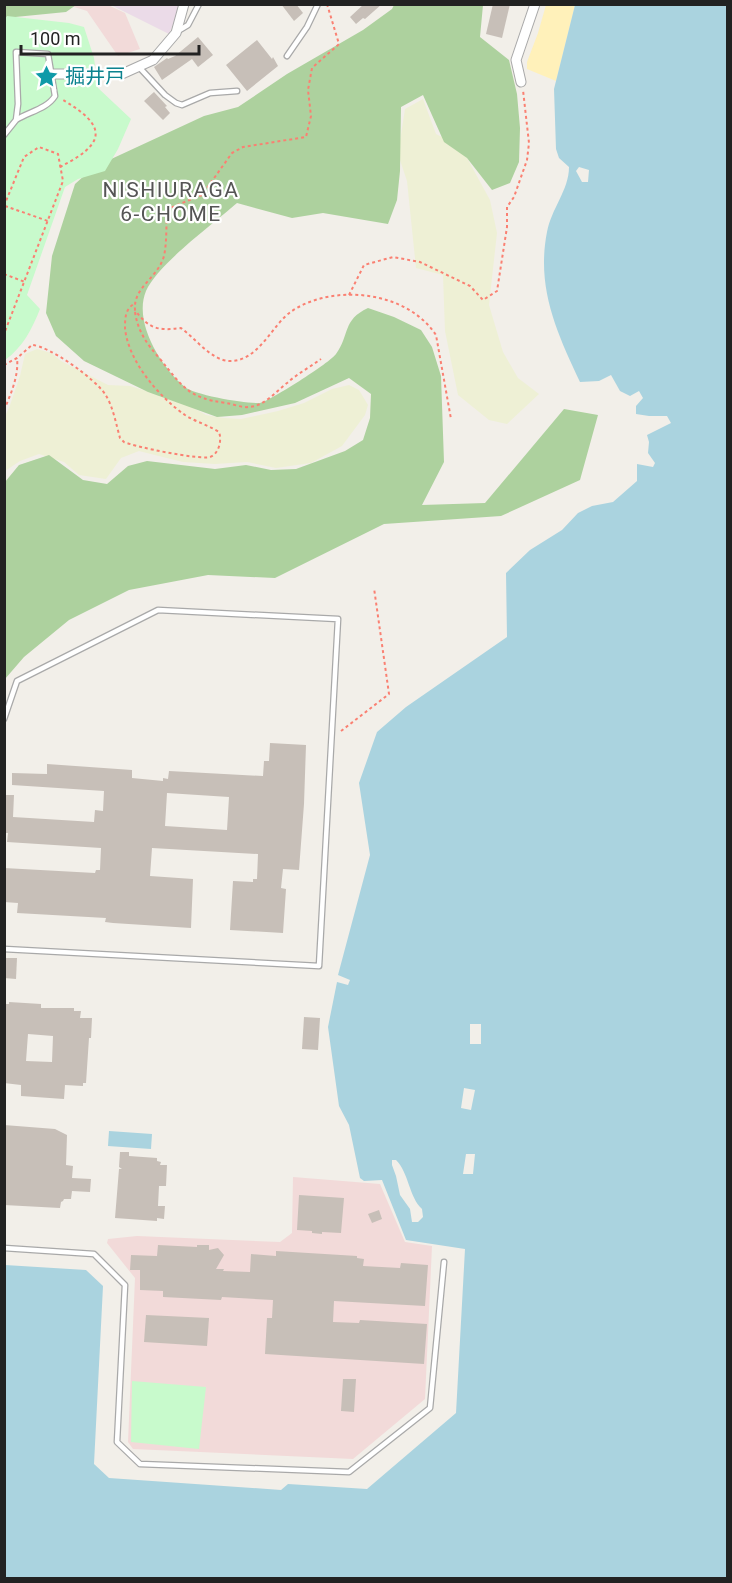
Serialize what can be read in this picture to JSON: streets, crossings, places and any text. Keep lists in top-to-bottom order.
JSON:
{
  "districts": ["NISHIURAGA 6-CHOME"],
  "places": {
    "place": ["掘井戸"]
  },
  "scale_bar": "100 m"
}
